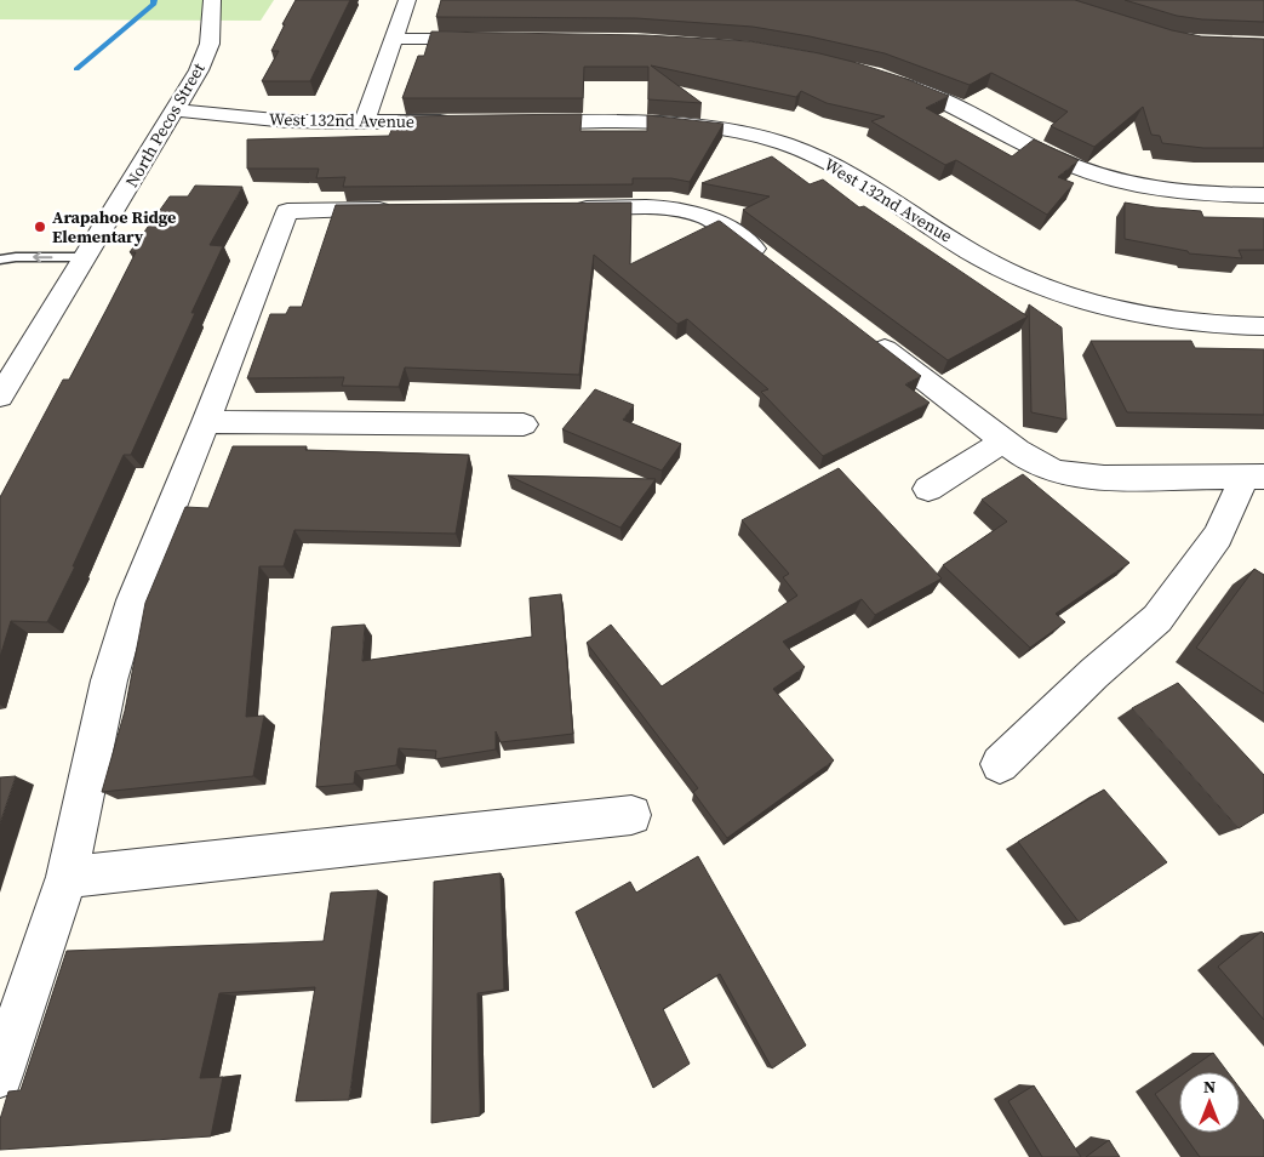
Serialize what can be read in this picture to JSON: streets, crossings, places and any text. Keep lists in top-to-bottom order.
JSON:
{
  "streets": {
    "street": ["West 132nd Avenue", "North Pecos Street"]
  },
  "crossings": [
    ["West 132nd Avenue", "North Pecos Street"]
  ],
  "places": ["Arapahoe Ridge Elementary"],
  "north": "top"
}
